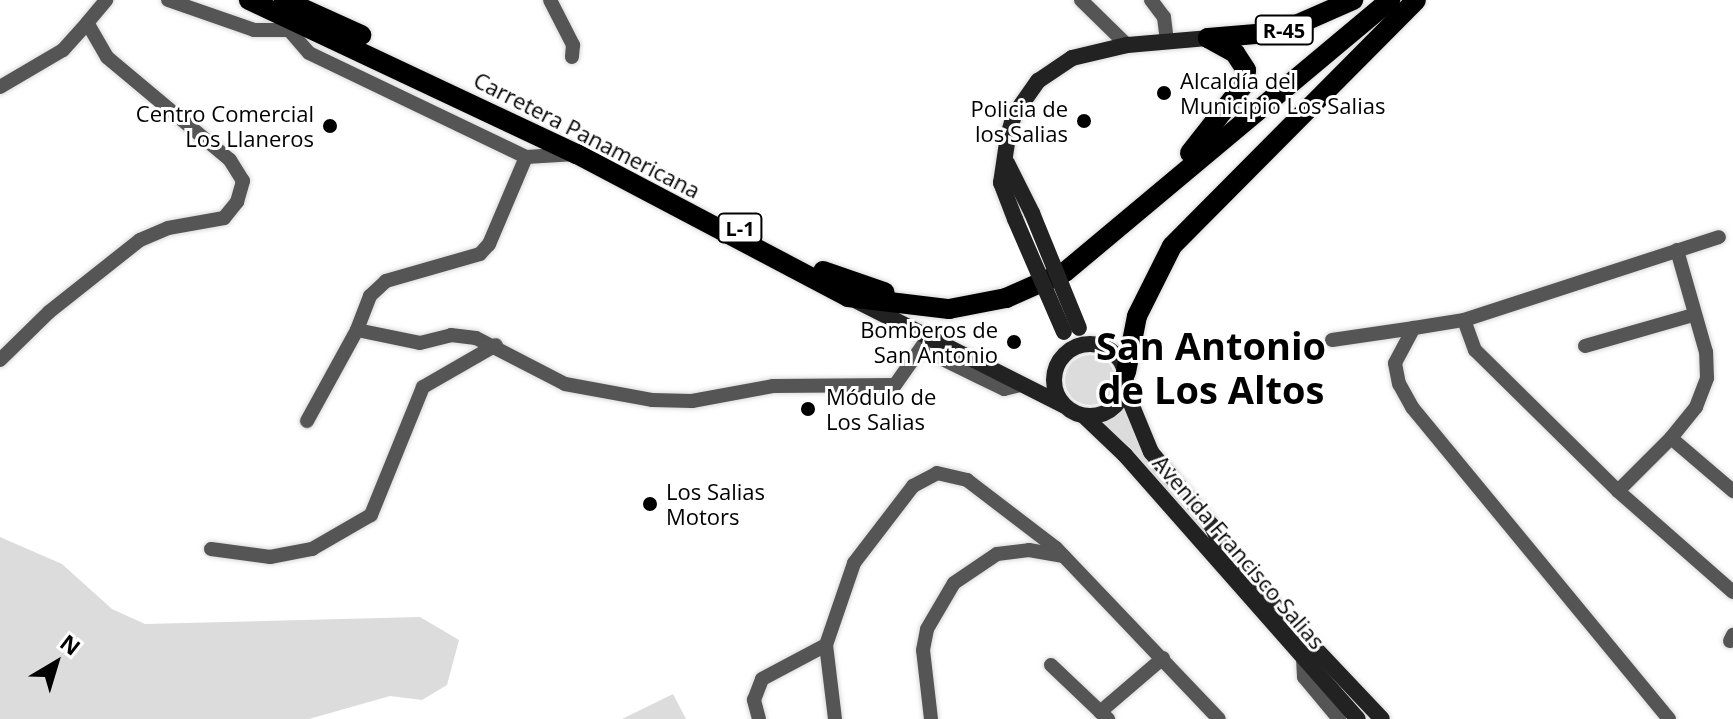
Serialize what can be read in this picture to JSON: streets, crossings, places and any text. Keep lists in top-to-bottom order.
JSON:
{
  "streets": {
    "main road": ["R-45", "Carretera Panamericana", "L-1"],
    "street": ["Avenida Francisco Salias"]
  },
  "crossings": [
    ["R-45", "L-1"],
    ["R-45", "Avenida Francisco Salias"],
    ["Carretera Panamericana", "L-1"]
  ],
  "districts": ["San Antonio de Los Altos"],
  "places": [
    "Alcaldía del Municipio Los Salias",
    "Policia de los Salias",
    "Centro Comercial Los Llaneros",
    "Bomberos de San Antonio",
    "Módulo de Los Salias",
    "Los Salias Motors"
  ],
  "north": "top right"
}
